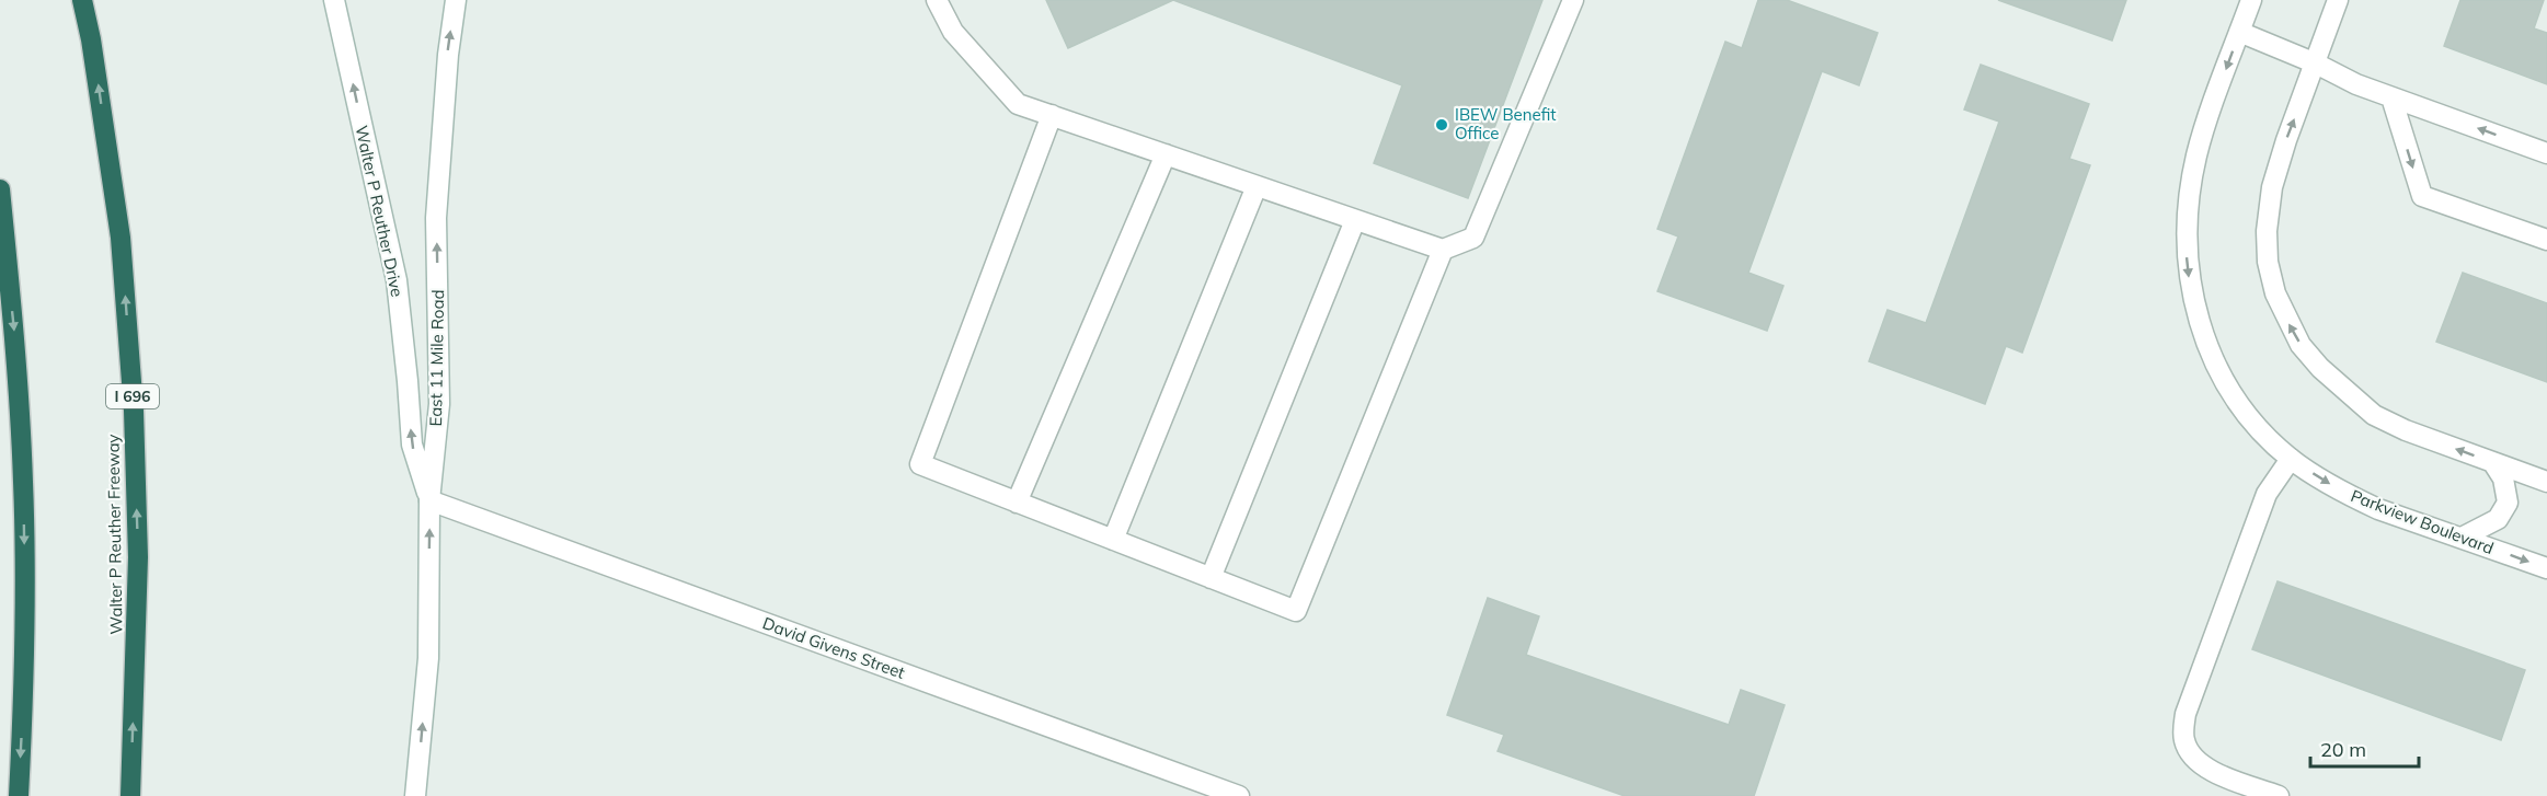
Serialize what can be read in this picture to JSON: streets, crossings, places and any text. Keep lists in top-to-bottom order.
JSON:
{
  "streets": {
    "highway": ["I 696", "Walter P Reuther Freeway"],
    "street": [
      "Walter P Reuther Drive",
      "East 11 Mile Road",
      "Parkview Boulevard",
      "David Givens Street"
    ]
  },
  "crossings": [
    ["Walter P Reuther Drive", "East 11 Mile Road"],
    ["Walter P Reuther Drive", "David Givens Street"],
    ["East 11 Mile Road", "David Givens Street"]
  ],
  "one_way": ["Walter P Reuther Drive", "East 11 Mile Road", "Parkview Boulevard"],
  "places": ["IBEW Benefit Office"],
  "scale_bar": "20 m"
}
